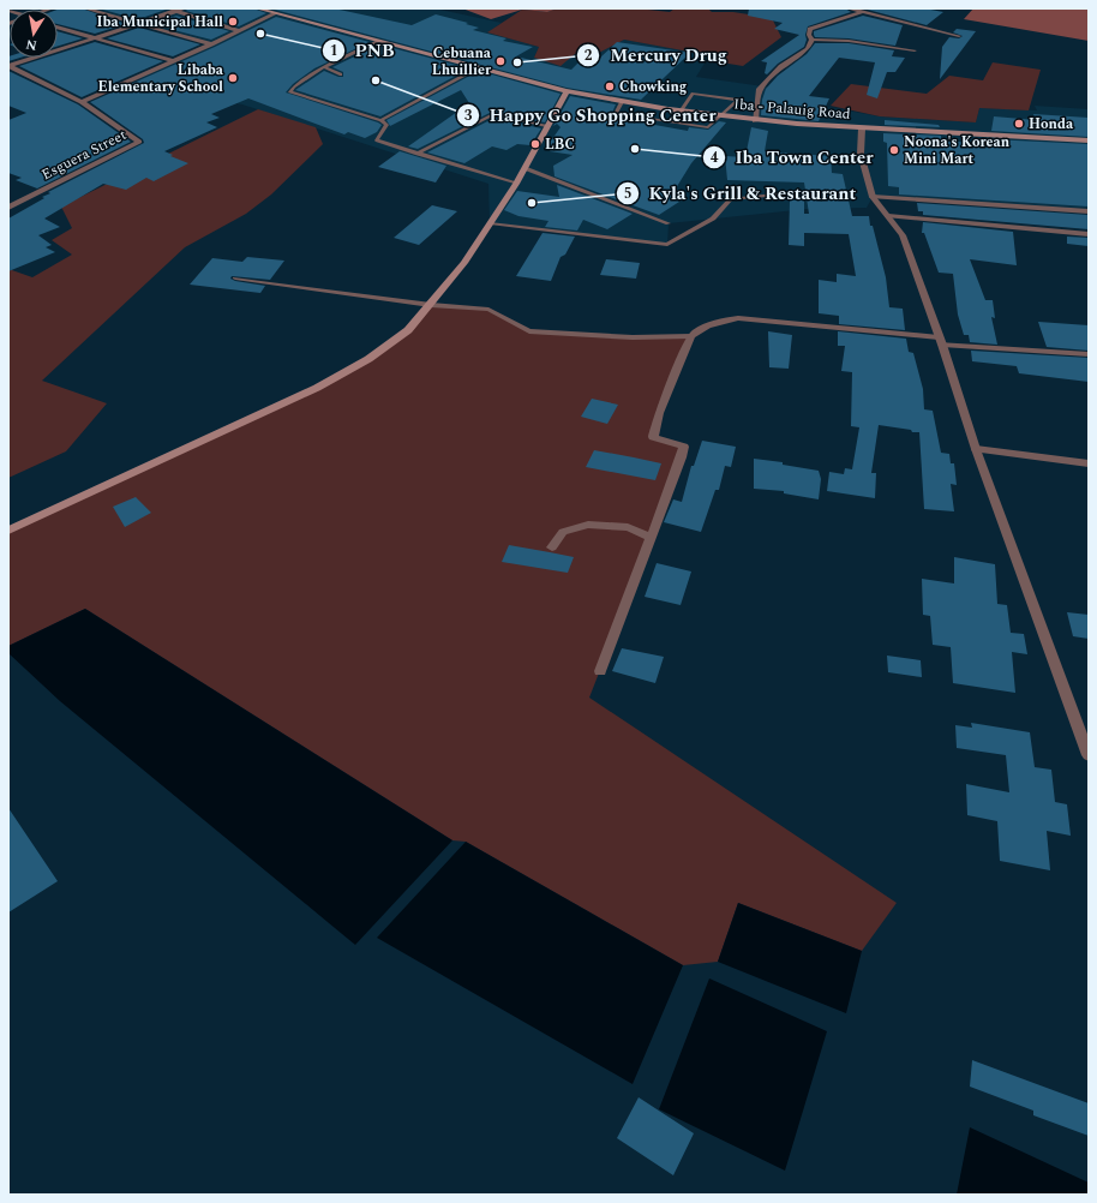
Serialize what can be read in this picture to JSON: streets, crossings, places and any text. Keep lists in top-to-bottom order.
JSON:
{
  "streets": {
    "main road": ["Iba - Palauig Road"],
    "street": ["Esguera Street"]
  },
  "places": [
    "Iba Municipal Hall",
    "PNB",
    "Cebuana Lhuillier",
    "Mercury Drug",
    "Libaba Elementary School",
    "Happy Go Shopping Center",
    "Chowking",
    "Honda",
    "LBC",
    "Iba Town Center",
    "Noona's Korean Mini Mart",
    "Kyla's Grill & Restaurant"
  ],
  "north": "bottom"
}
